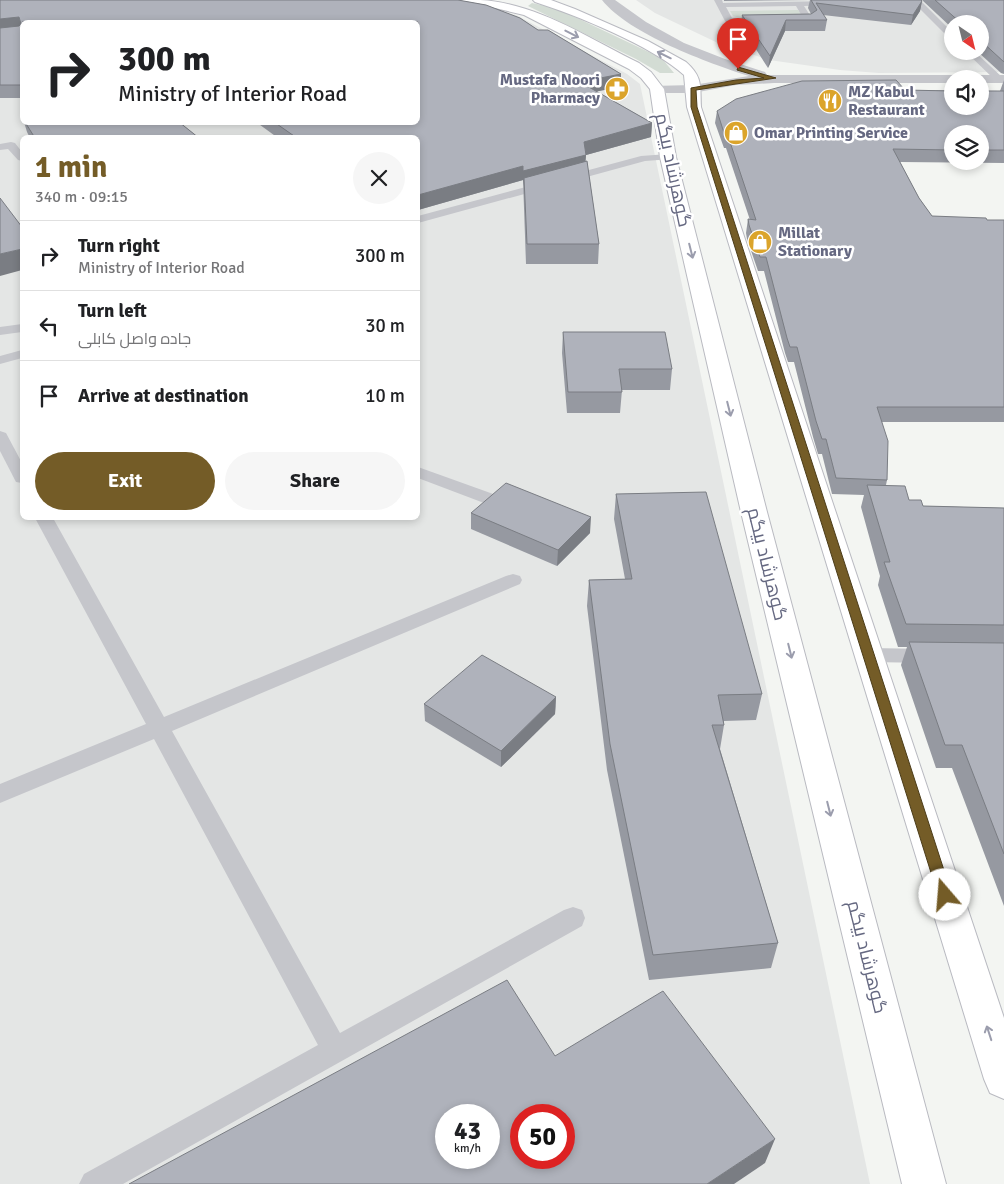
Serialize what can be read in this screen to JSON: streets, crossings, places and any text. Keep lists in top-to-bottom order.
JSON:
{
  "streets": {
    "main road": ["گوهرشاد بیگم"]
  },
  "places": {
    "pharmacy": ["Mustafa Noori Pharmacy"],
    "restaurant": ["MZ Kabul Restaurant"],
    "shop": ["Omar Printing Service", "Millat Stationary"]
  },
  "north": "bottom right",
  "page": {
    "turn": ["300 m", "Ministry of Interior Road"],
    "heading": ["1 min", "340 m · 09:15"],
    "list": [
      {
        "name": "Turn right",
        "note": "Ministry of Interior Road",
        "value": "300 m"
      },
      {
        "name": "Turn left",
        "note": "جاده واصل کابلی",
        "value": "30 m"
      },
      {
        "name": "Arrive at destination",
        "value": "10 m"
      }
    ],
    "buttons": ["Exit", "Share"],
    "speed": "43 km/h",
    "limit": "50"
  }
}
